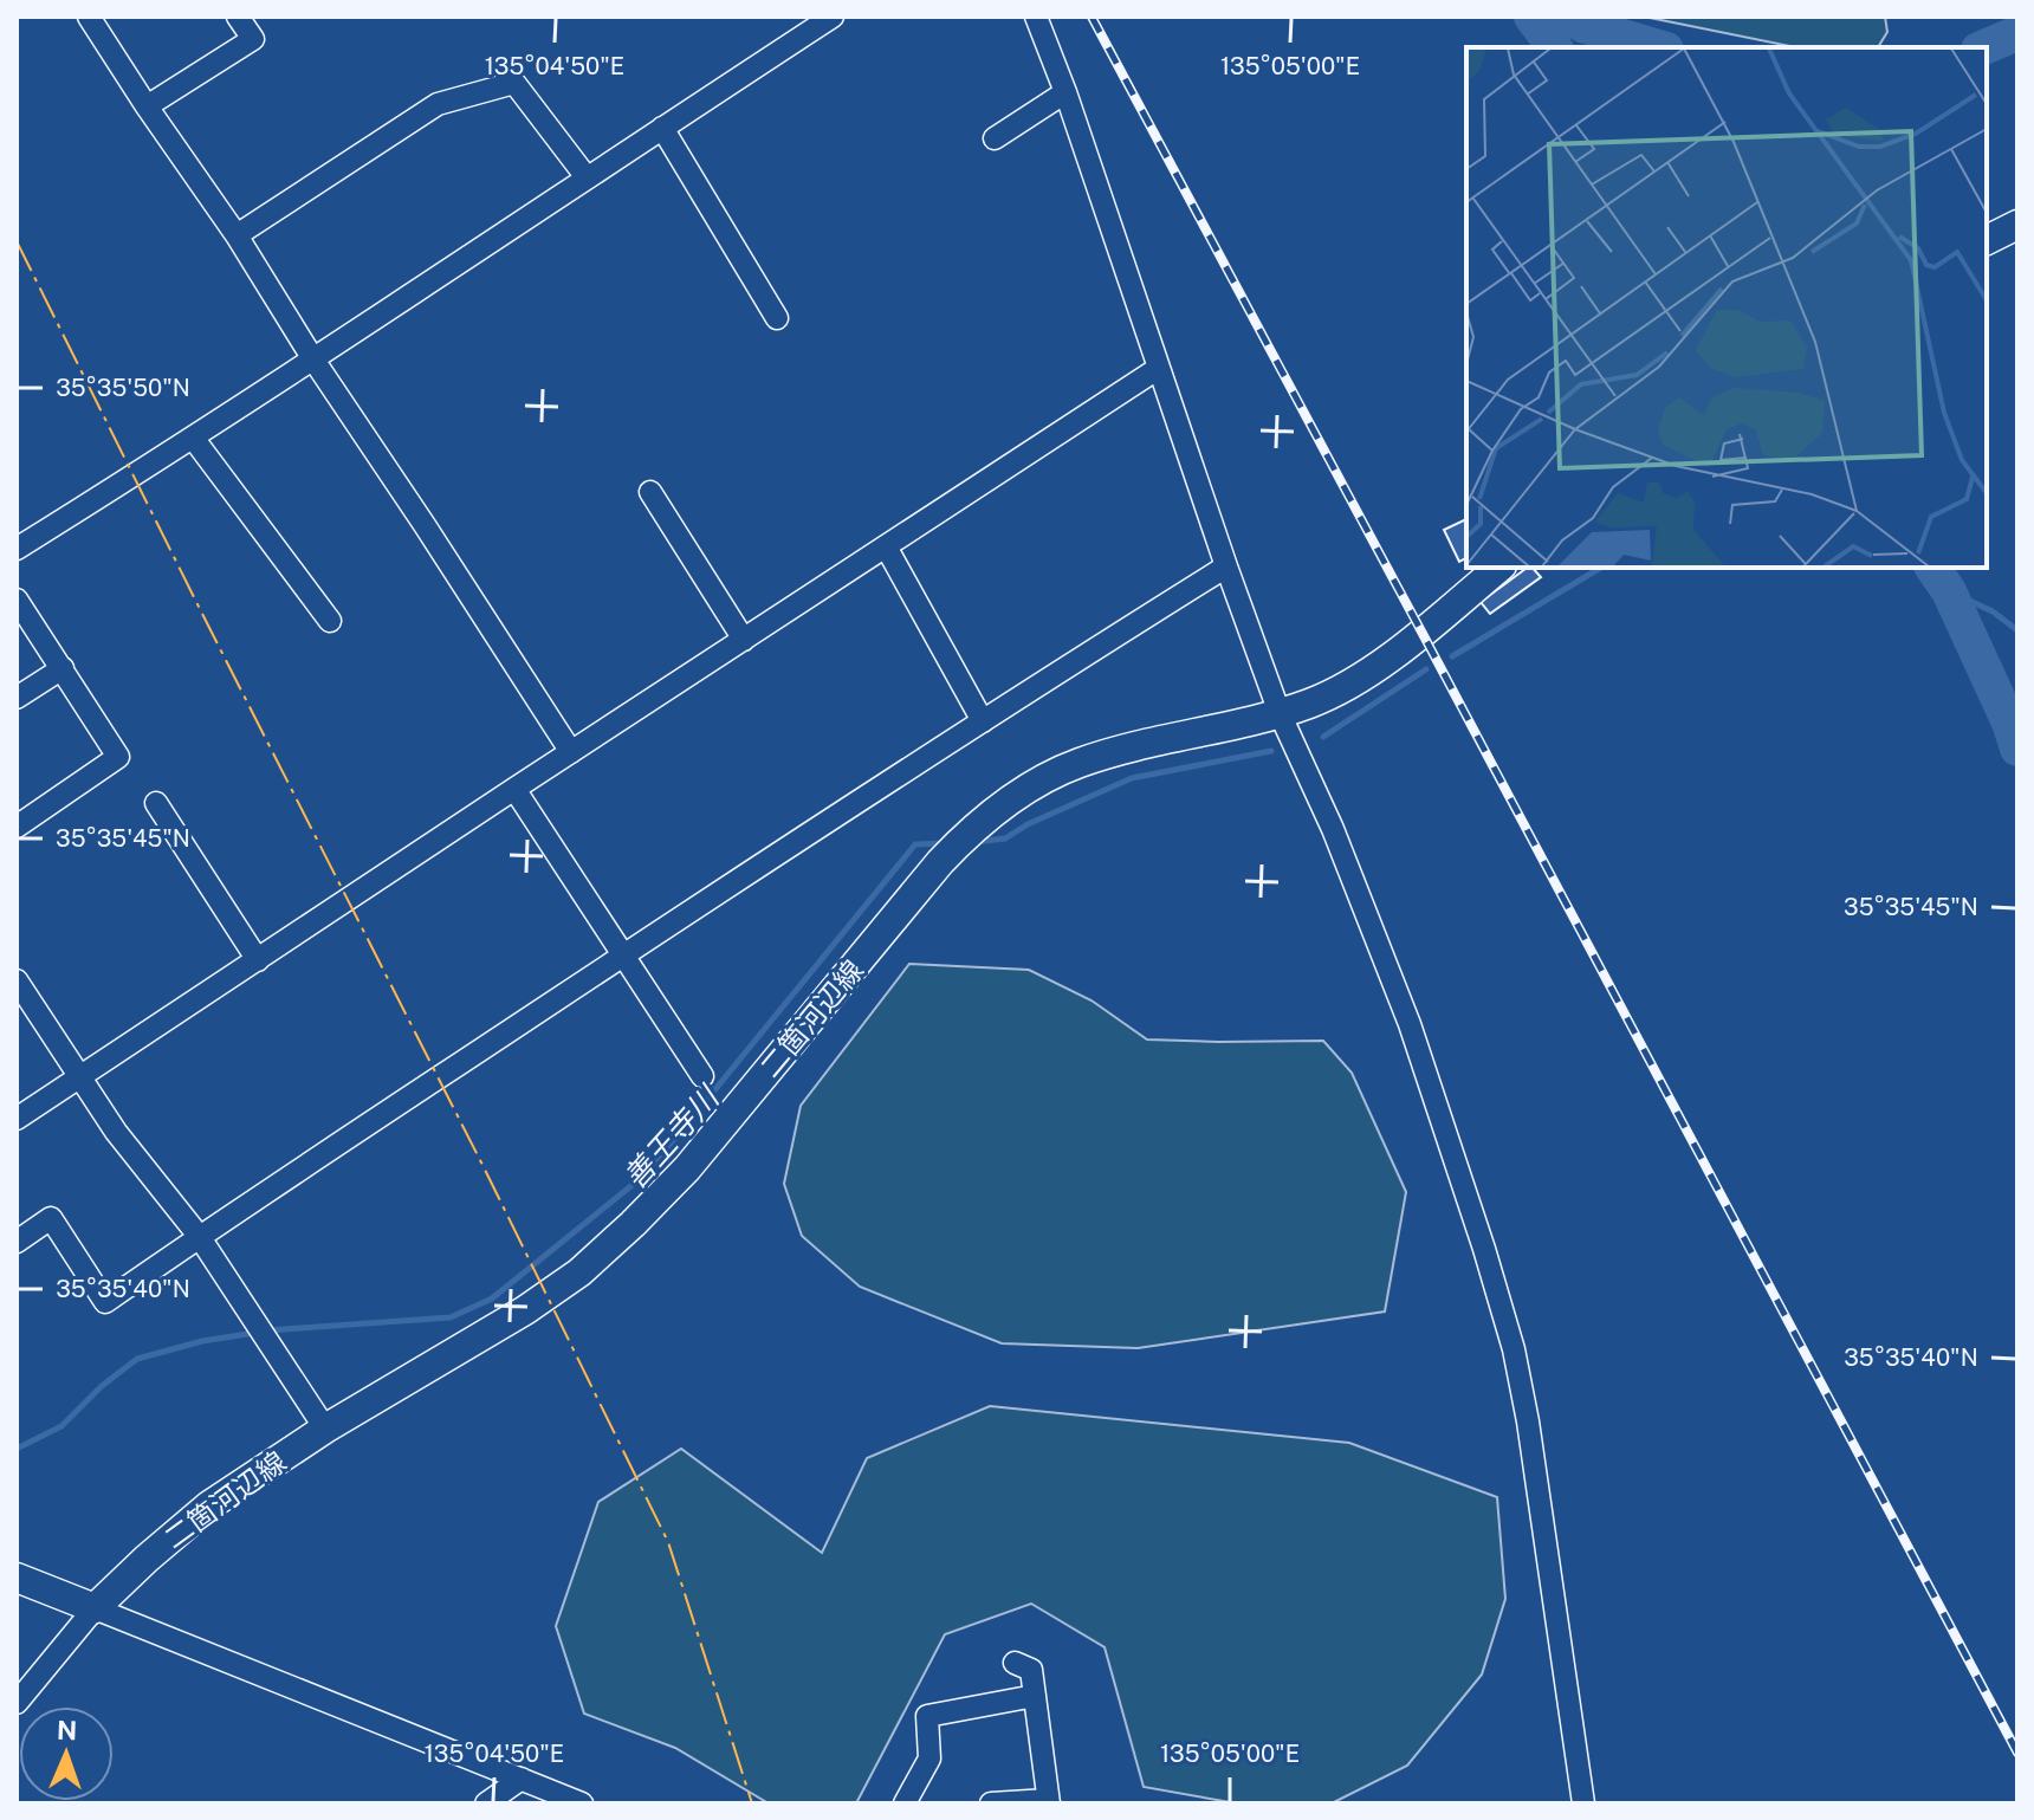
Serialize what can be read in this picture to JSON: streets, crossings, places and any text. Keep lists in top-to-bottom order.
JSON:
{
  "streets": {
    "main road": ["二箇河辺線"]
  },
  "water": ["善王寺川"],
  "north": "top",
  "coordinates": [
    "135°04'50\"E",
    "135°05'00\"E",
    "35°35'50\"N",
    "35°35'45\"N",
    "35°35'40\"N"
  ]
}
